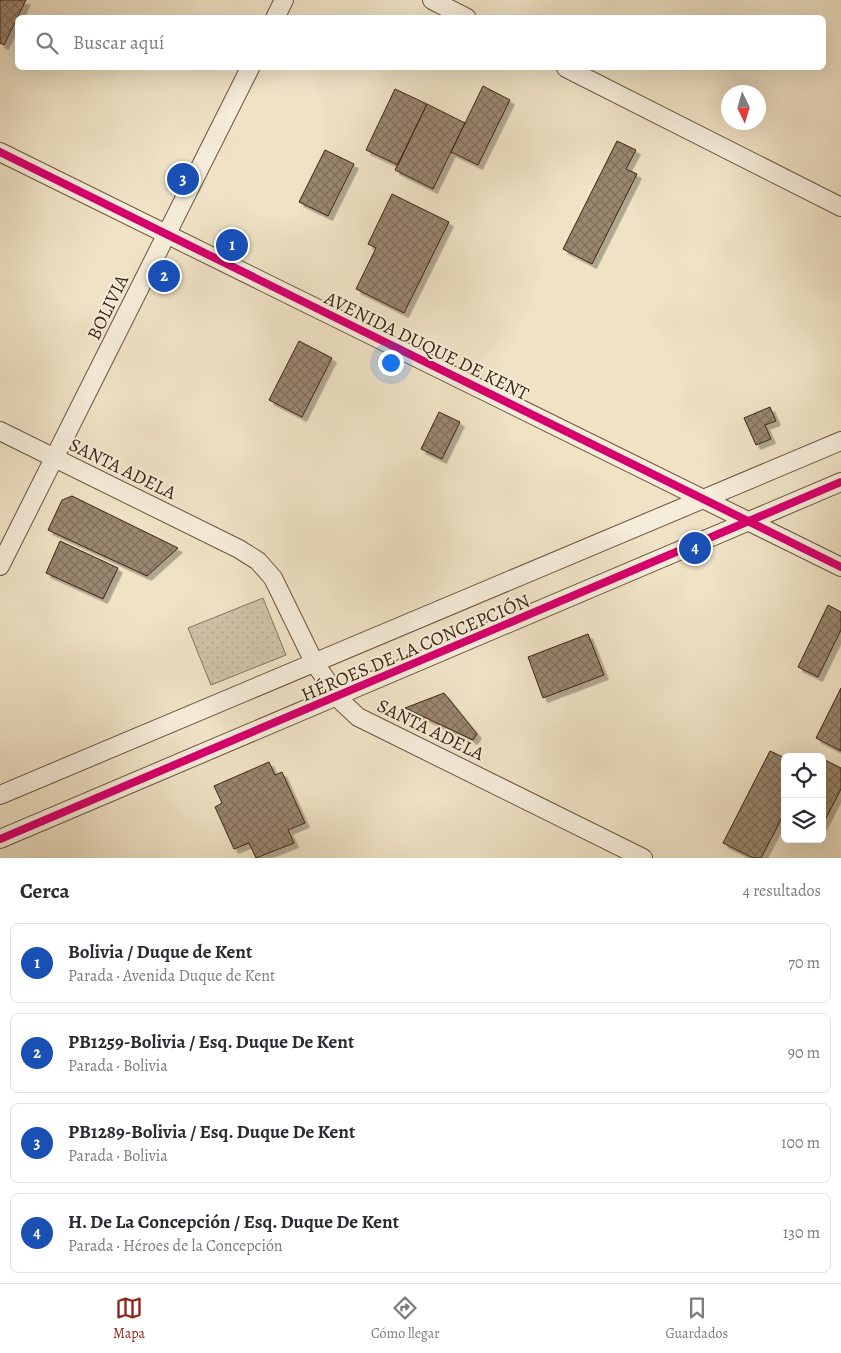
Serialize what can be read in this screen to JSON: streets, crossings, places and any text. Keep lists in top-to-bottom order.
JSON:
{
  "streets": {
    "street": [
      "BOLIVIA",
      "AVENIDA DUQUE DE KENT",
      "SANTA ADELA",
      "HÉROES DE LA CONCEPCIÓN"
    ]
  },
  "crossings": [
    ["BOLIVIA", "AVENIDA DUQUE DE KENT"],
    ["BOLIVIA", "SANTA ADELA"],
    ["AVENIDA DUQUE DE KENT", "HÉROES DE LA CONCEPCIÓN"],
    ["SANTA ADELA", "HÉROES DE LA CONCEPCIÓN"]
  ],
  "north": "bottom",
  "page": {
    "search": "Buscar aquí",
    "pins": [
      "3",
      "1",
      "2",
      "4"
    ],
    "heading": ["Cerca", "4 resultados"],
    "list": [
      {
        "mark": "1",
        "name": "Bolivia / Duque de Kent",
        "note": "Parada · Avenida Duque de Kent",
        "value": "70 m"
      },
      {
        "mark": "2",
        "name": "PB1259-Bolivia / Esq. Duque De Kent",
        "note": "Parada · Bolivia",
        "value": "90 m"
      },
      {
        "mark": "3",
        "name": "PB1289-Bolivia / Esq. Duque De Kent",
        "note": "Parada · Bolivia",
        "value": "100 m"
      },
      {
        "mark": "4",
        "name": "H. De La Concepción / Esq. Duque De Kent",
        "note": "Parada · Héroes de la Concepción",
        "value": "130 m"
      }
    ],
    "nav": ["Mapa", "Cómo llegar", "Guardados"]
  }
}
